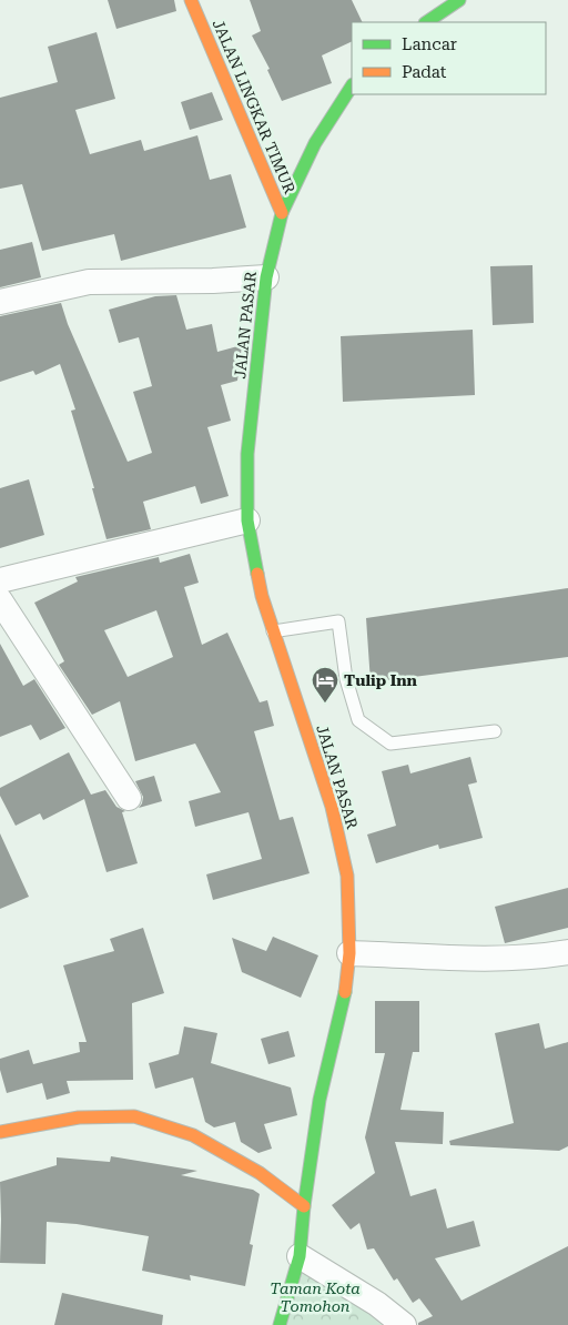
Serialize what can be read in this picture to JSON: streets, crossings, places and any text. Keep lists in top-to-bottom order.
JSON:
{
  "streets": {
    "street": ["JALAN LINGKAR TIMUR", "JALAN PASAR"]
  },
  "crossings": [
    ["JALAN LINGKAR TIMUR", "JALAN PASAR"]
  ],
  "parks": ["Taman Kota Tomohon"],
  "places": {
    "hotel": ["Tulip Inn"]
  },
  "legend": ["Lancar", "Padat"]
}
